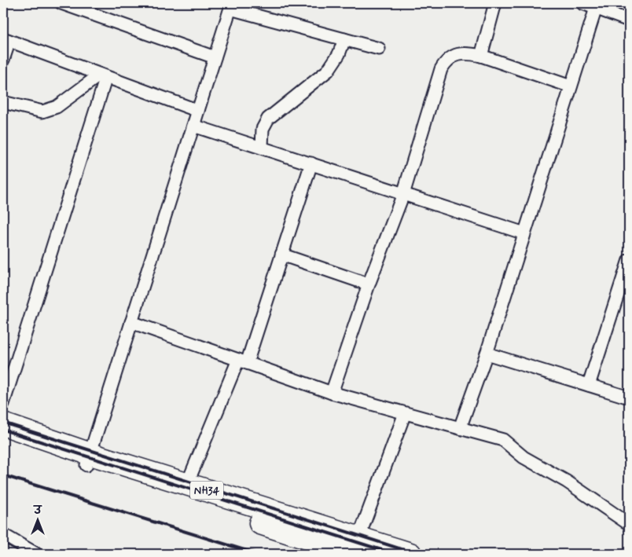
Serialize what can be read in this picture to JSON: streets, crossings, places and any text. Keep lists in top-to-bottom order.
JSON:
{
  "streets": {
    "highway": ["NH34"]
  },
  "north": "top"
}
